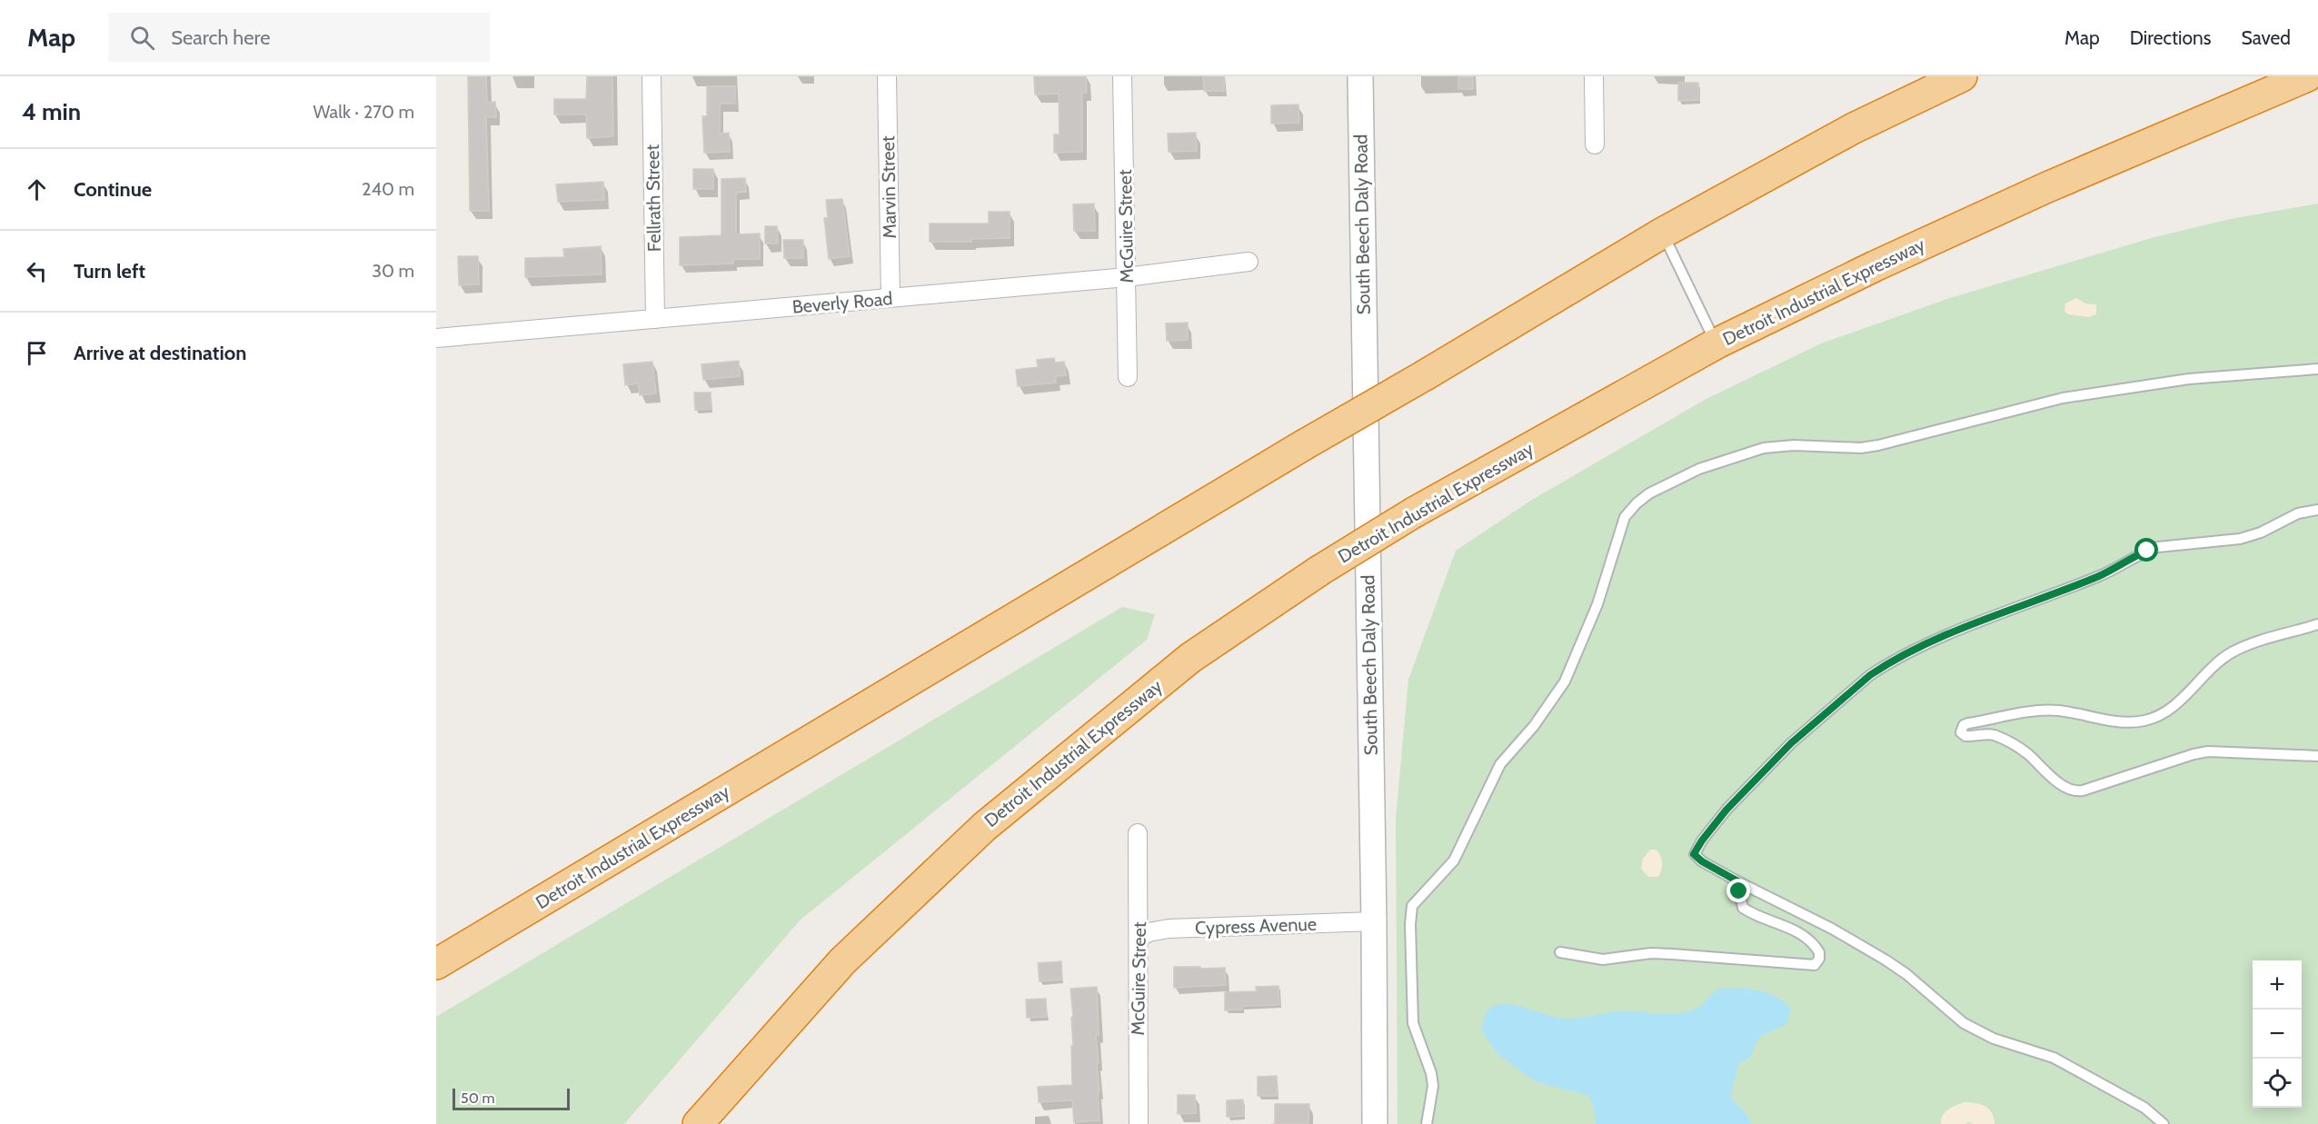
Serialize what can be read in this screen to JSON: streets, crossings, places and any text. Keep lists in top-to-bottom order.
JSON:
{
  "streets": {
    "highway": ["Detroit Industrial Expressway"],
    "street": [
      "Marvin Street",
      "Fellrath Street",
      "South Beech Daly Road",
      "McGuire Street",
      "Beverly Road",
      "Cypress Avenue"
    ]
  },
  "crossings": [
    ["Marvin Street", "Beverly Road"],
    ["Fellrath Street", "Beverly Road"],
    ["South Beech Daly Road", "Cypress Avenue"],
    ["McGuire Street", "Beverly Road"],
    ["McGuire Street", "Cypress Avenue"]
  ],
  "scale_bar": "50 m",
  "page": {
    "header": "Map",
    "search": "Search here",
    "nav": ["Map", "Directions", "Saved"],
    "heading": ["4 min", "Walk · 270 m"],
    "list": [
      ["Continue", "240 m"],
      ["Turn left", "30 m"],
      "Arrive at destination"
    ],
    "map_buttons": ["+", "−"],
    "scale": "50 m"
  }
}
